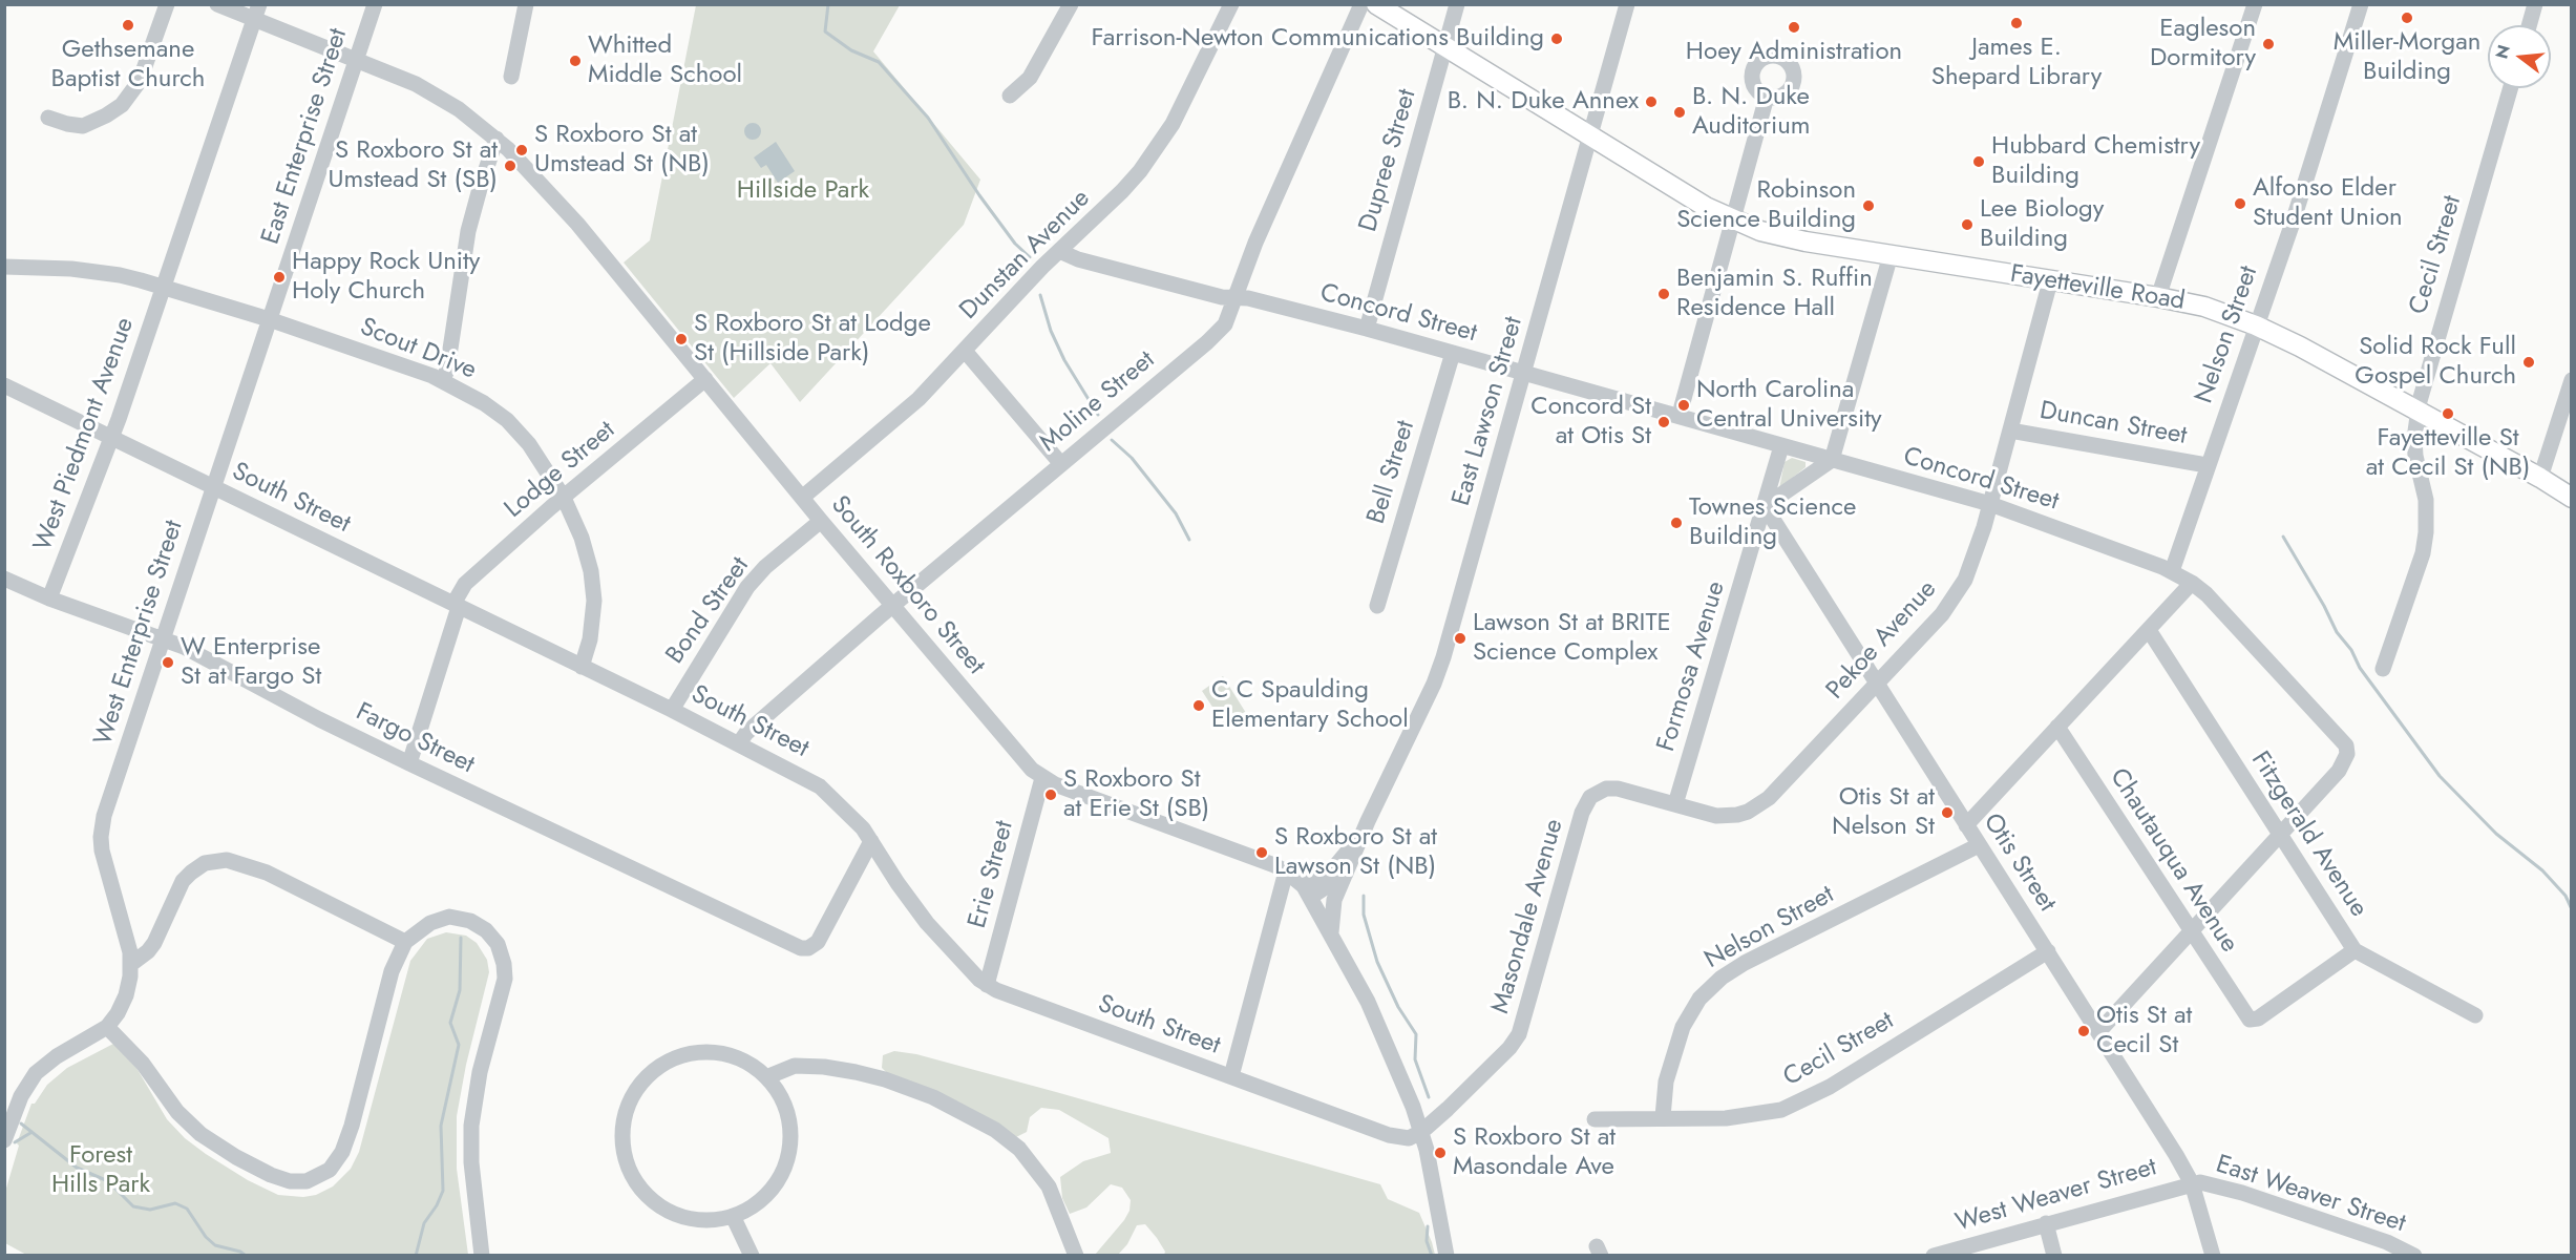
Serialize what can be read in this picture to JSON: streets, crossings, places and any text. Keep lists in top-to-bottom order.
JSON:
{
  "streets": {
    "main road": ["Fayetteville Road"],
    "street": [
      "East Enterprise Street",
      "Dupree Street",
      "Dunstan Avenue",
      "Cecil Street",
      "Concord Street",
      "Nelson Street",
      "Scout Drive",
      "Moline Street",
      "East Lawson Street",
      "Duncan Street",
      "West Piedmont Avenue",
      "Lodge Street",
      "Bell Street",
      "South Street",
      "South Roxboro Street",
      "Bond Street",
      "West Enterprise Street",
      "Pekoe Avenue",
      "Formosa Avenue",
      "Fargo Street",
      "Fitzgerald Avenue",
      "Chautauqua Avenue",
      "Otis Street",
      "Erie Street",
      "Masondale Avenue",
      "East Weaver Street",
      "West Weaver Street"
    ]
  },
  "crossings": [
    ["East Enterprise Street", "Scout Drive"],
    ["East Enterprise Street", "South Roxboro Street"],
    ["East Enterprise Street", "West Enterprise Street"],
    ["Dupree Street", "Fayetteville Road"],
    ["Dupree Street", "Concord Street"],
    ["Dunstan Avenue", "Concord Street"],
    ["Dunstan Avenue", "South Roxboro Street"],
    ["Cecil Street", "Fayetteville Road"],
    ["Cecil Street", "Nelson Street"],
    ["Cecil Street", "Otis Street"],
    ["Fayetteville Road", "Nelson Street"],
    ["Fayetteville Road", "East Lawson Street"],
    ["Fayetteville Road", "Pekoe Avenue"],
    ["Concord Street", "Nelson Street"],
    ["Concord Street", "Moline Street"],
    ["Concord Street", "East Lawson Street"],
    ["Concord Street", "Bell Street"],
    ["Concord Street", "Pekoe Avenue"],
    ["Concord Street", "Formosa Avenue"],
    ["Concord Street", "Fitzgerald Avenue"],
    ["Nelson Street", "Duncan Street"],
    ["Nelson Street", "Otis Street"],
    ["Scout Drive", "West Piedmont Avenue"],
    ["Scout Drive", "Lodge Street"],
    ["Scout Drive", "South Street"],
    ["Scout Drive", "West Enterprise Street"],
    ["Moline Street", "South Street"],
    ["Moline Street", "South Roxboro Street"],
    ["East Lawson Street", "South Roxboro Street"],
    ["Duncan Street", "Pekoe Avenue"],
    ["West Piedmont Avenue", "South Street"],
    ["West Piedmont Avenue", "South Roxboro Street"],
    ["West Piedmont Avenue", "Fargo Street"],
    ["Lodge Street", "South Street"],
    ["Lodge Street", "South Roxboro Street"],
    ["Lodge Street", "Fargo Street"],
    ["South Street", "South Roxboro Street"],
    ["South Street", "Bond Street"],
    ["South Street", "West Enterprise Street"],
    ["South Street", "Fargo Street"],
    ["South Street", "Erie Street"],
    ["South Street", "Masondale Avenue"],
    ["South Roxboro Street", "Bond Street"],
    ["South Roxboro Street", "Erie Street"],
    ["South Roxboro Street", "Masondale Avenue"],
    ["West Enterprise Street", "Fargo Street"],
    ["Pekoe Avenue", "Formosa Avenue"],
    ["Pekoe Avenue", "Otis Street"],
    ["Pekoe Avenue", "Masondale Avenue"],
    ["Formosa Avenue", "Otis Street"],
    ["Fitzgerald Avenue", "Chautauqua Avenue"],
    ["Otis Street", "East Weaver Street"],
    ["Otis Street", "West Weaver Street"],
    ["East Weaver Street", "West Weaver Street"]
  ],
  "parks": ["Hillside Park", "Forest Hills Park"],
  "places": [
    "Miller-Morgan Building",
    "James E. Shepard Library",
    "Gethsemane Baptist Church",
    "Hoey Administration",
    "Farrison-Newton Communications Building",
    "Eagleson Dormitory",
    "Whitted Middle School",
    "B. N. Duke Annex",
    "B. N. Duke Auditorium",
    "S Roxboro St at Umstead St (NB)",
    "Hubbard Chemistry Building",
    "S Roxboro St at Umstead St (SB)",
    "Alfonso Elder Student Union",
    "Robinson Science Building",
    "Lee Biology Building",
    "Happy Rock Unity Holy Church",
    "Benjamin S. Ruffin Residence Hall",
    "S Roxboro St at Lodge St (Hillside Park)",
    "Solid Rock Full Gospel Church",
    "North Carolina Central University",
    "Fayetteville St at Cecil St (NB)",
    "Concord St at Otis St",
    "Townes Science Building",
    "Lawson St at BRITE Science Complex",
    "W Enterprise St at Fargo St",
    "C C Spaulding Elementary School",
    "S Roxboro St at Erie St (SB)",
    "Otis St at Nelson St",
    "S Roxboro St at Lawson St (NB)",
    "Otis St at Cecil St",
    "S Roxboro St at Masondale Ave"
  ],
  "north": "left"
}
